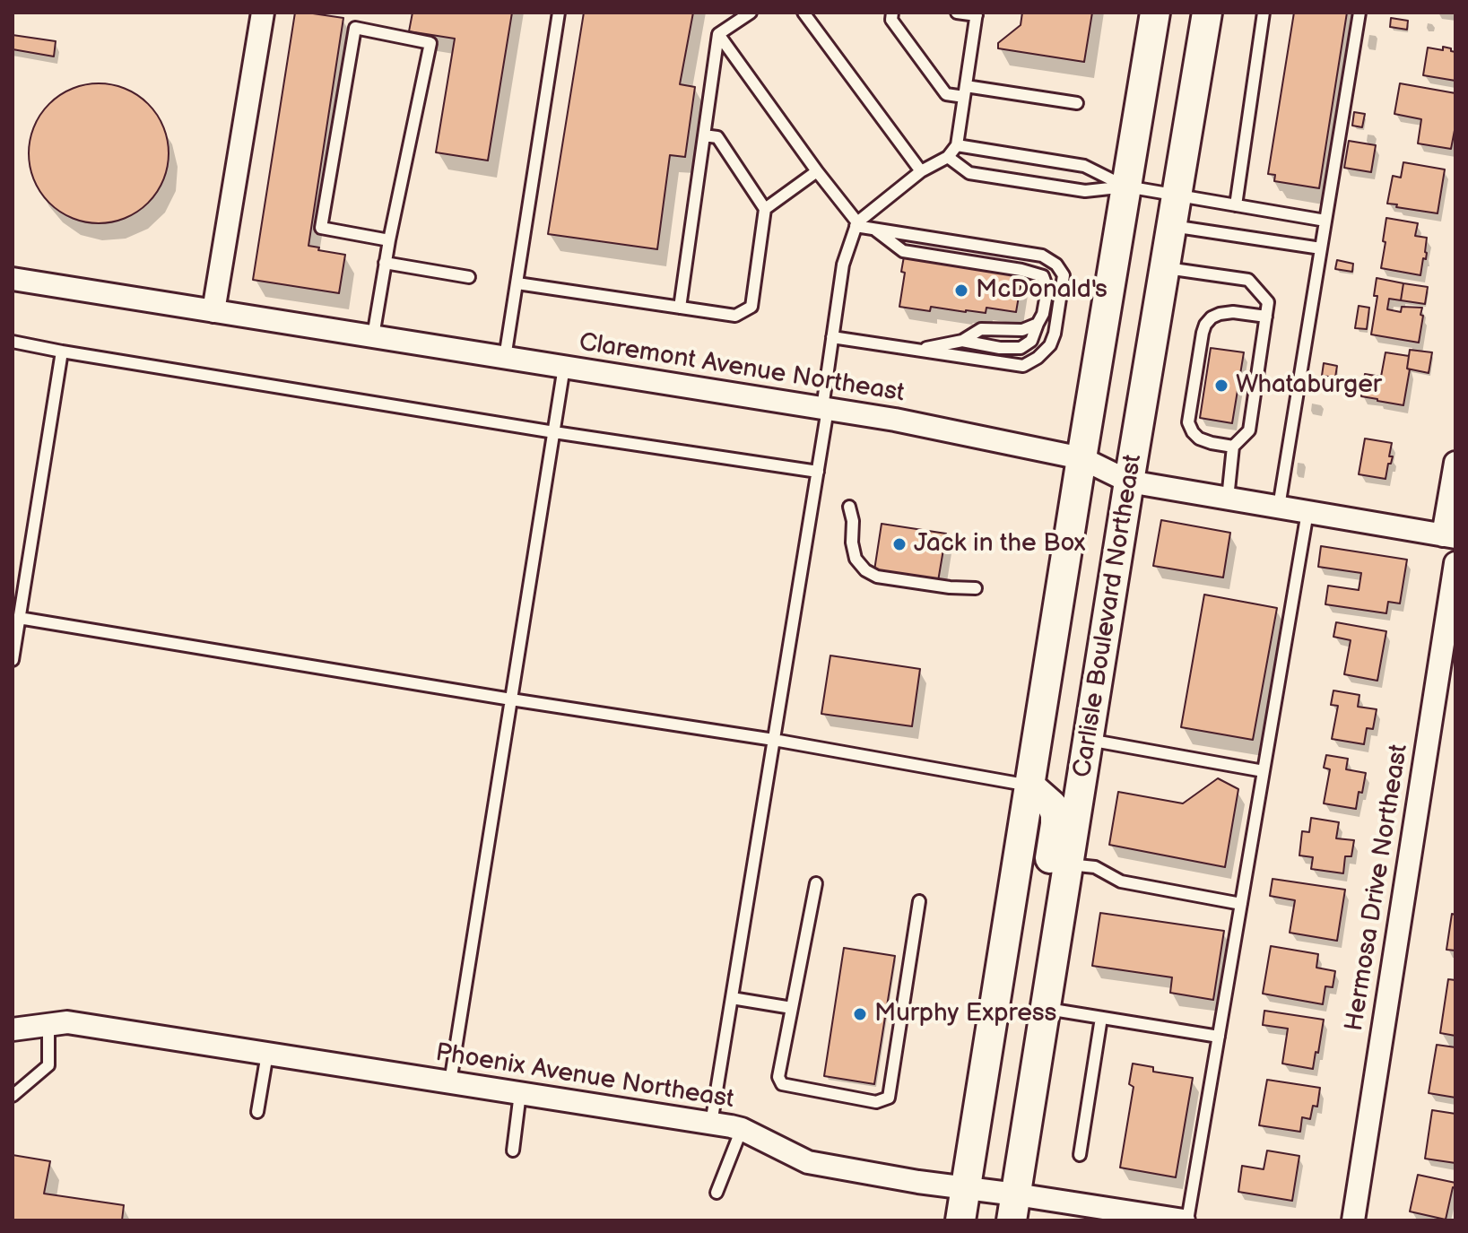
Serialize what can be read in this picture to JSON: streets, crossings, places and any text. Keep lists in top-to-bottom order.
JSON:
{
  "streets": {
    "main road": ["Carlisle Boulevard Northeast"],
    "street": ["Claremont Avenue Northeast", "Hermosa Drive Northeast", "Phoenix Avenue Northeast"]
  },
  "crossings": [
    ["Claremont Avenue Northeast", "Carlisle Boulevard Northeast"],
    ["Carlisle Boulevard Northeast", "Phoenix Avenue Northeast"]
  ],
  "places": [
    "McDonald's",
    "Whataburger",
    "Jack in the Box",
    "Murphy Express"
  ]
}
